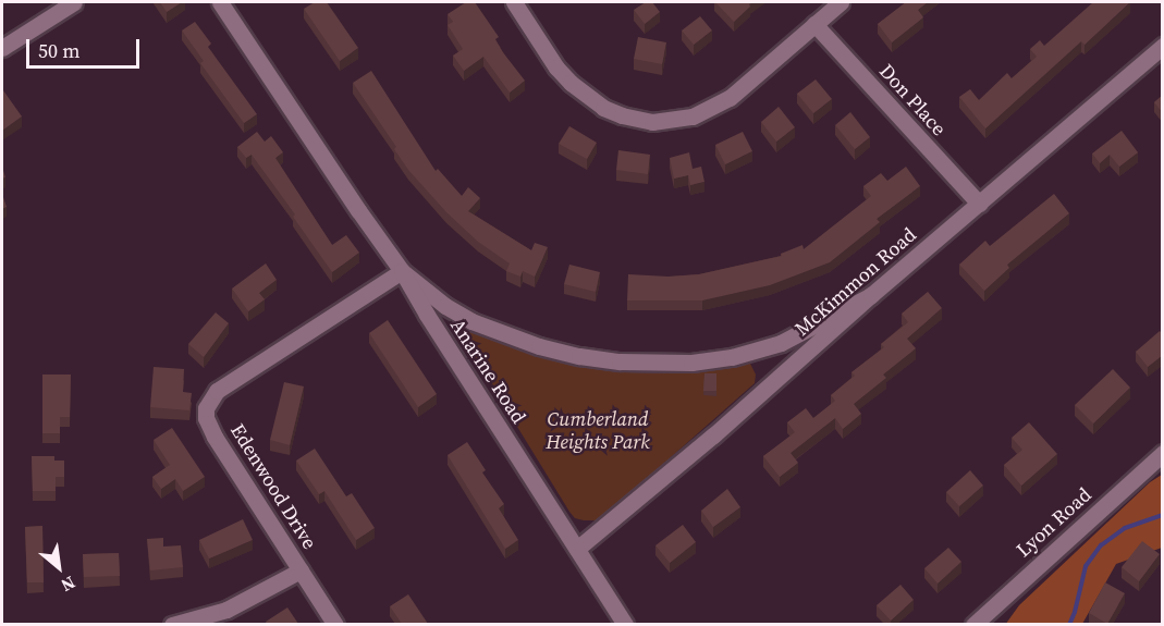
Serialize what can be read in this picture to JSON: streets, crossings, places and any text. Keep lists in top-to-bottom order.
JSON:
{
  "streets": {
    "street": [
      "Don Place",
      "McKimmon Road",
      "Anarine Road",
      "Edenwood Drive",
      "Lyon Road"
    ]
  },
  "crossings": [
    ["Don Place", "McKimmon Road"],
    ["McKimmon Road", "Anarine Road"],
    ["Anarine Road", "Edenwood Drive"]
  ],
  "parks": ["Cumberland Heights Park"],
  "scale_bar": "50 m",
  "north": "bottom right"
}
